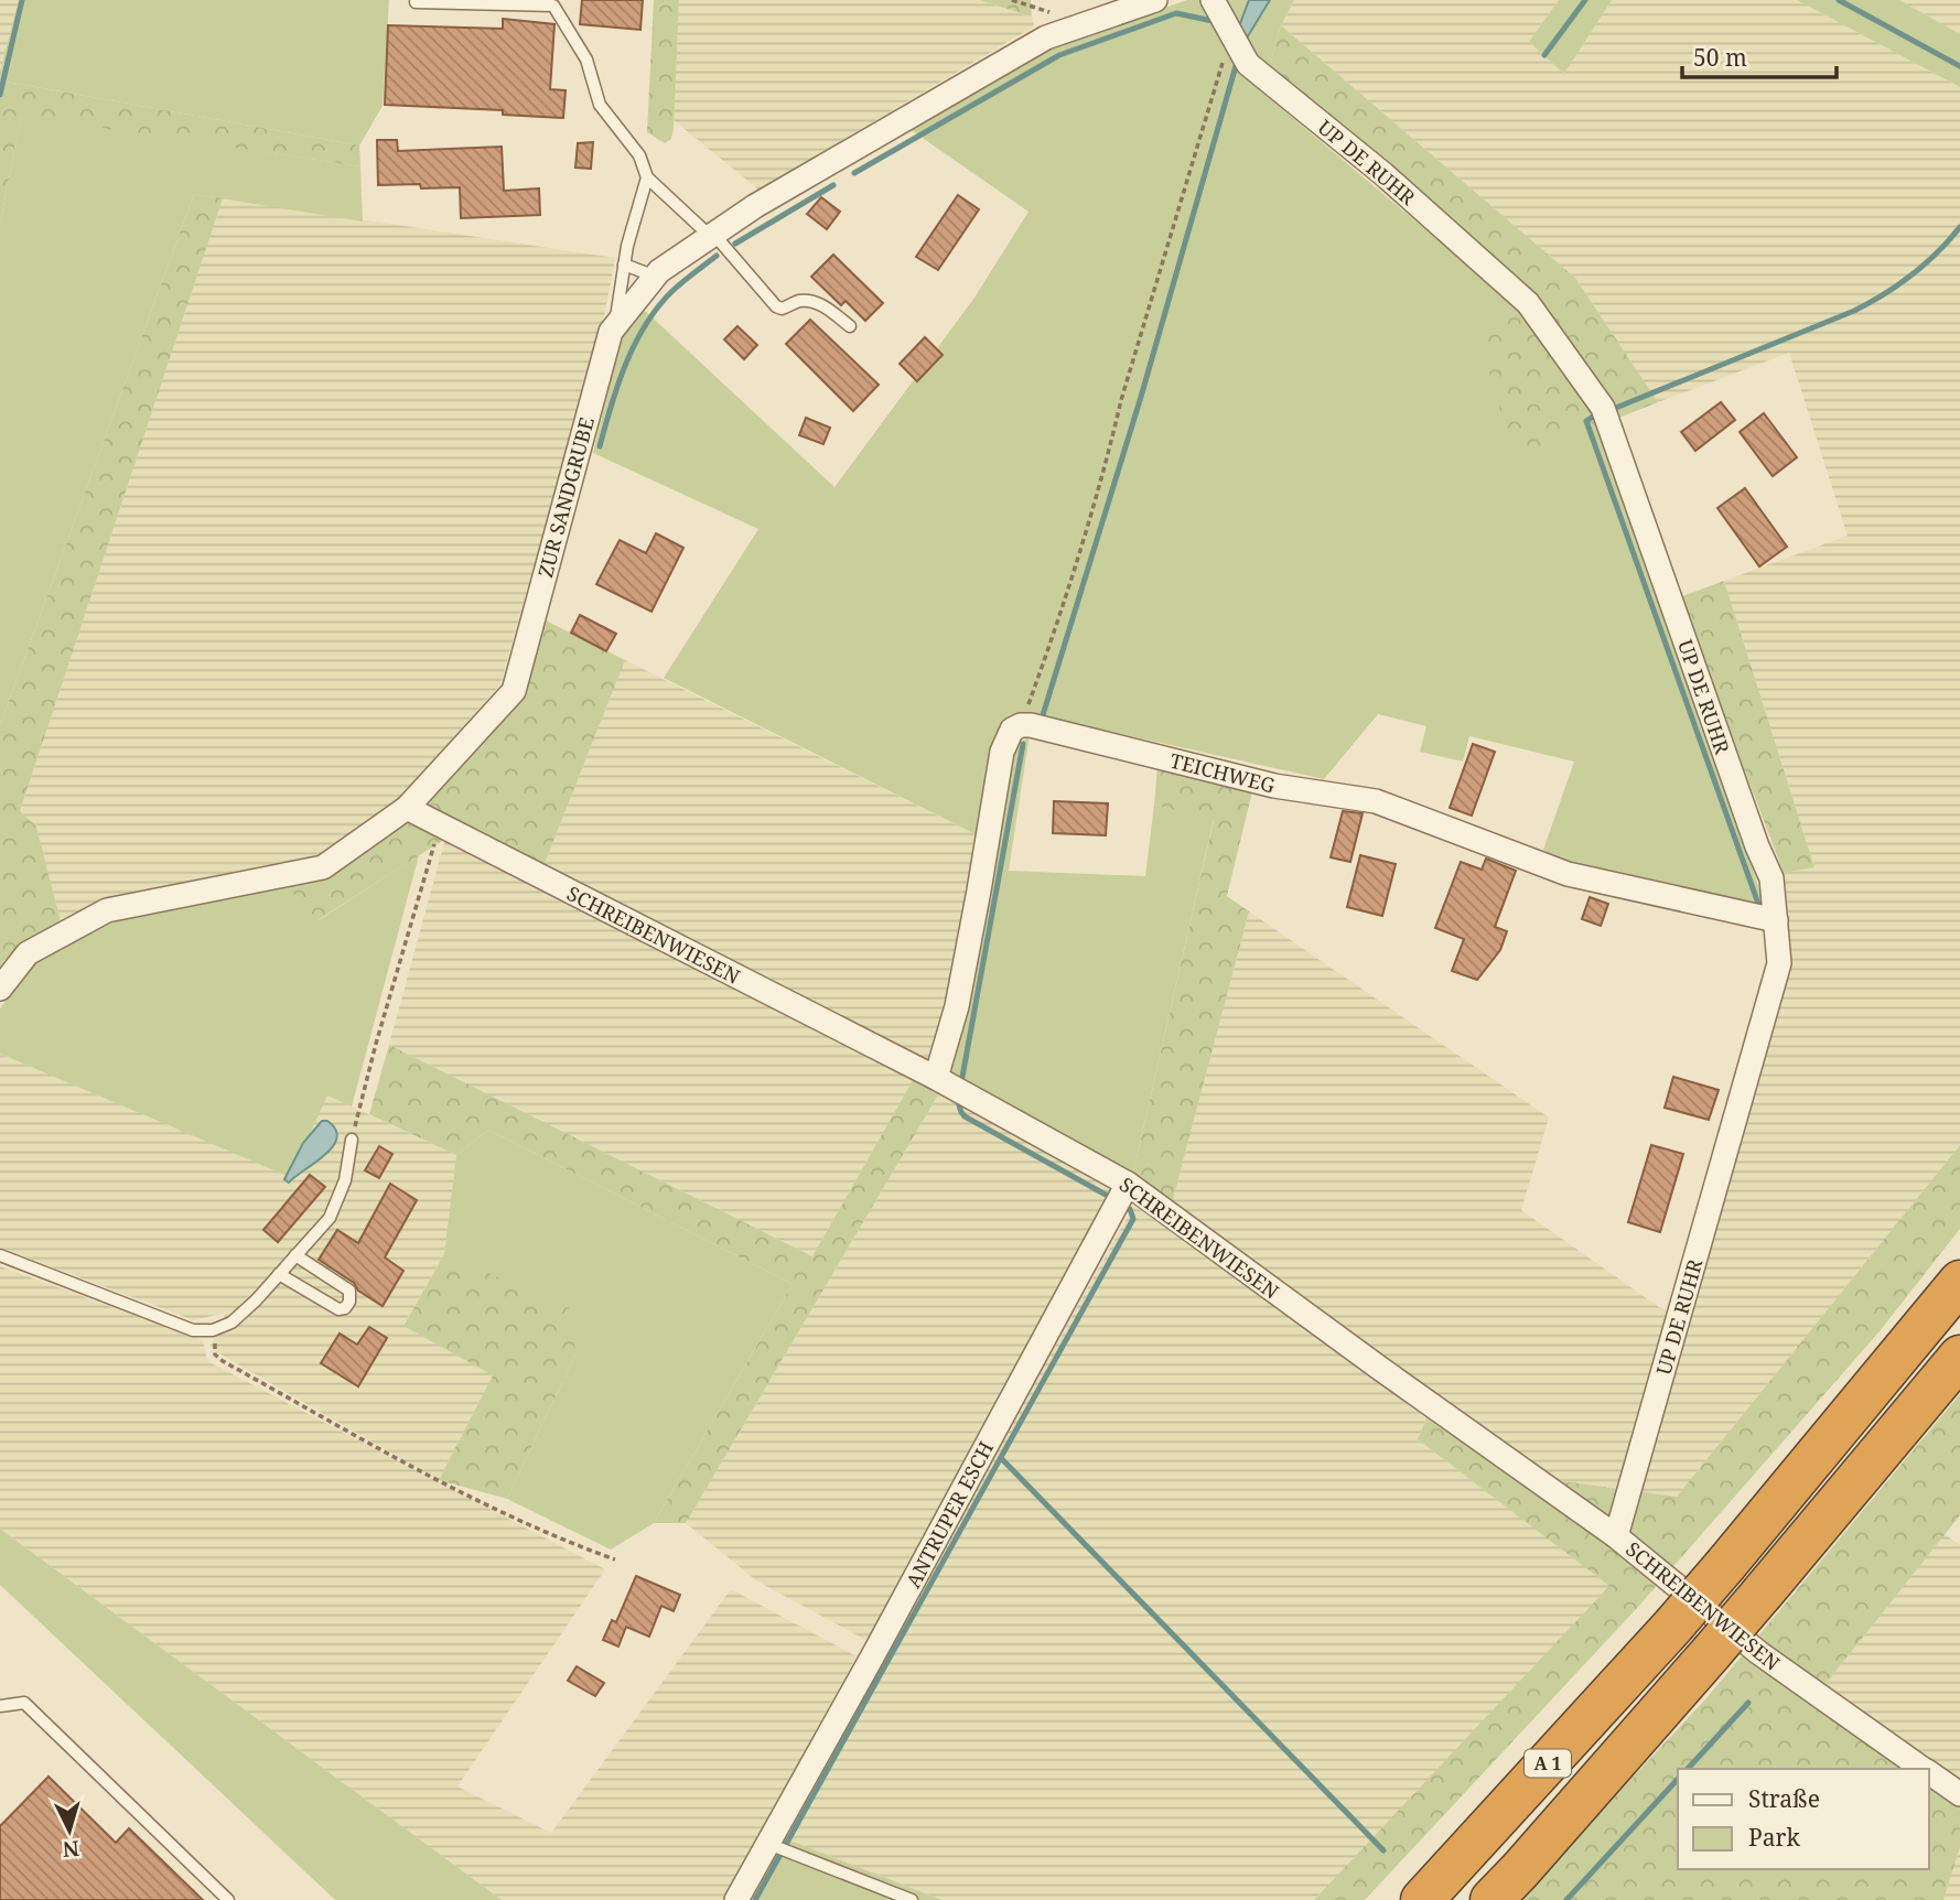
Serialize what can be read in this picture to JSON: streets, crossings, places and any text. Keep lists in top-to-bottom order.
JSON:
{
  "streets": {
    "highway": ["A 1"],
    "street": [
      "UP DE RUHR",
      "ZUR SANDGRUBE",
      "TEICHWEG",
      "SCHREIBENWIESEN",
      "ANTRUPER ESCH"
    ]
  },
  "crossings": [
    ["UP DE RUHR", "TEICHWEG"],
    ["UP DE RUHR", "SCHREIBENWIESEN"],
    ["ZUR SANDGRUBE", "SCHREIBENWIESEN"],
    ["SCHREIBENWIESEN", "ANTRUPER ESCH"]
  ],
  "legend": ["Straße", "Park"],
  "scale_bar": "50 m",
  "north": "bottom"
}
